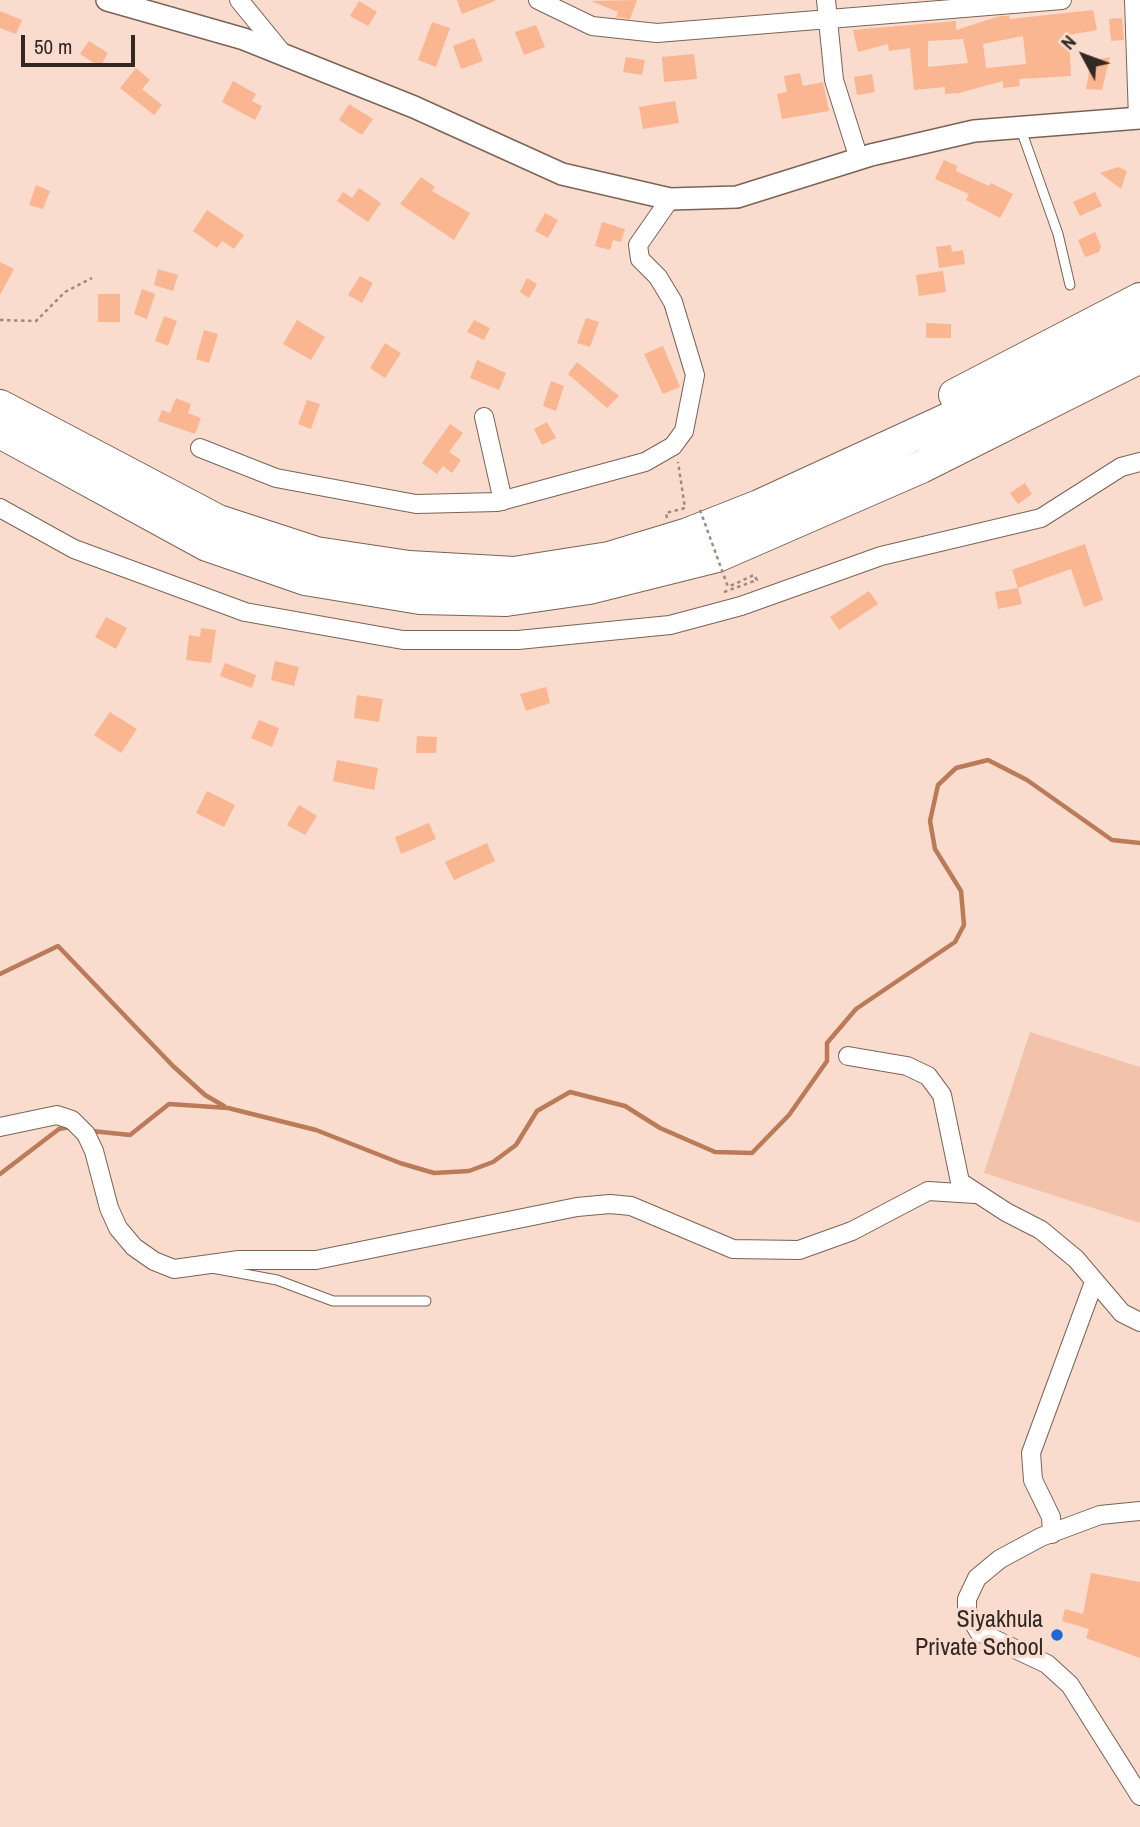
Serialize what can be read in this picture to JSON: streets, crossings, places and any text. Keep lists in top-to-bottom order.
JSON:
{
  "places": ["Siyakhula Private School"],
  "scale_bar": "50 m",
  "north": "top left"
}
